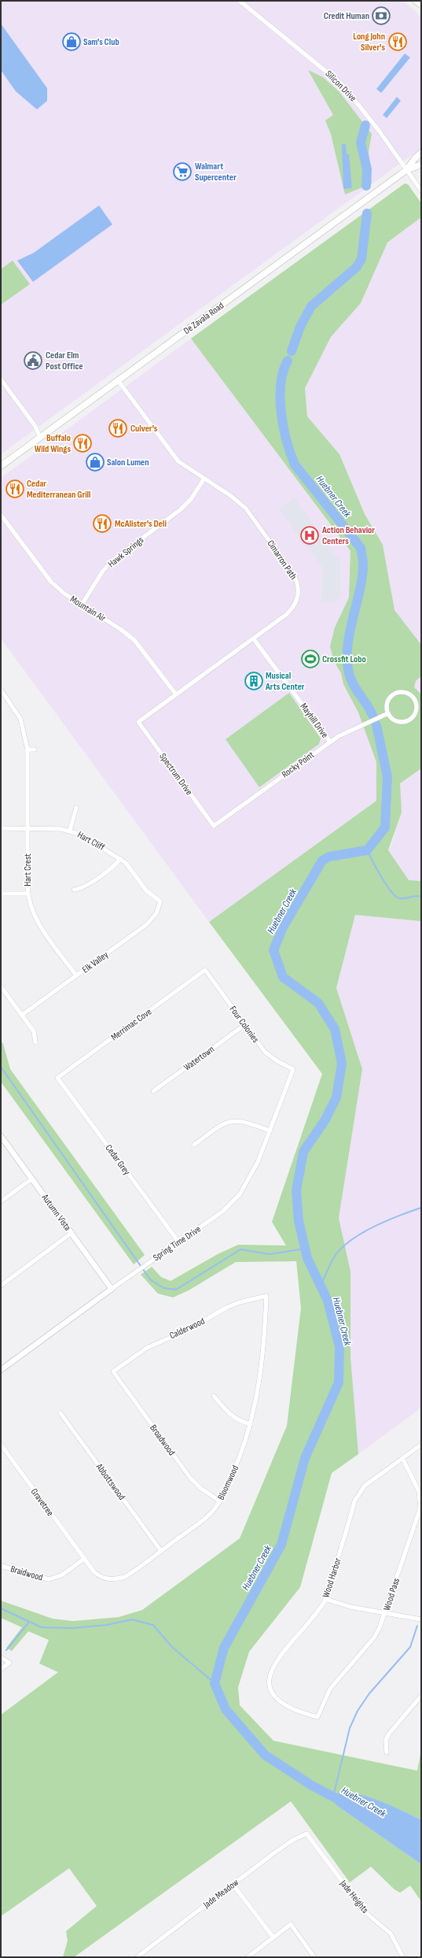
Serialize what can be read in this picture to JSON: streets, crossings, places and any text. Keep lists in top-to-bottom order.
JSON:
{
  "streets": {
    "main road": ["De Zavala Road"],
    "street": [
      "Silicon Drive",
      "Hawk Springs",
      "Cimarron Path",
      "Mountain Air",
      "Mayhill Drive",
      "Rocky Point",
      "Spectrum Drive",
      "Hart Cliff",
      "Hart Crest",
      "Elk Valley",
      "Merrimac Cove",
      "Four Colonies",
      "Watertown",
      "Cedar Grey",
      "Autumn Vista",
      "Spring Time Drive",
      "Calderwood",
      "Broadwood",
      "Abbottswood",
      "Bloomwood",
      "Gravetree",
      "Braidwood",
      "Wood Harbor",
      "Wood Pass",
      "Jade Meadow",
      "Jade Heights"
    ]
  },
  "crossings": [
    ["Silicon Drive", "De Zavala Road"],
    ["De Zavala Road", "Cimarron Path"],
    ["Hawk Springs", "Cimarron Path"],
    ["Hawk Springs", "Mountain Air"],
    ["Cimarron Path", "Mountain Air"],
    ["Cimarron Path", "Mayhill Drive"],
    ["Cimarron Path", "Spectrum Drive"],
    ["Mayhill Drive", "Rocky Point"],
    ["Rocky Point", "Spectrum Drive"],
    ["Hart Cliff", "Hart Crest"],
    ["Hart Cliff", "Elk Valley"],
    ["Hart Crest", "Elk Valley"],
    ["Merrimac Cove", "Four Colonies"],
    ["Merrimac Cove", "Cedar Grey"],
    ["Four Colonies", "Watertown"],
    ["Four Colonies", "Spring Time Drive"],
    ["Cedar Grey", "Spring Time Drive"],
    ["Autumn Vista", "Spring Time Drive"],
    ["Calderwood", "Broadwood"],
    ["Calderwood", "Bloomwood"],
    ["Broadwood", "Bloomwood"],
    ["Abbottswood", "Bloomwood"],
    ["Bloomwood", "Gravetree"],
    ["Bloomwood", "Braidwood"],
    ["Gravetree", "Braidwood"],
    ["Wood Harbor", "Wood Pass"],
    ["Jade Meadow", "Jade Heights"]
  ],
  "water": ["Huebner Creek"],
  "places": {
    "bank": ["Credit Human"],
    "shop": ["Sam's Club", "Salon Lumen"],
    "restaurant": [
      "Long John Silver's",
      "Culver's",
      "Buffalo Wild Wings",
      "Cedar Mediterranean Grill",
      "McAlister's Deli"
    ],
    "supermarket": ["Walmart Supercenter"],
    "public building": ["Cedar Elm Post Office"],
    "hospital": ["Action Behavior Centers"],
    "sports": ["Crossfit Lobo"],
    "building": ["Musical Arts Center"]
  }
}
